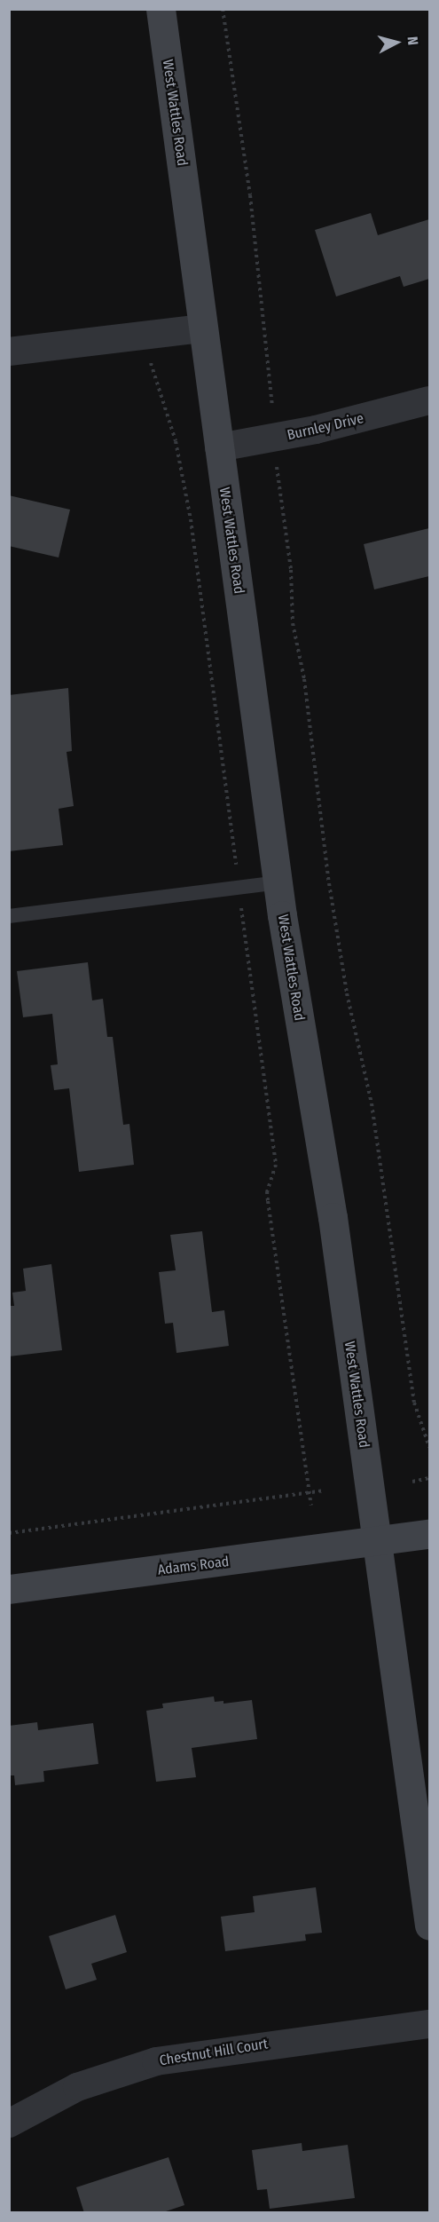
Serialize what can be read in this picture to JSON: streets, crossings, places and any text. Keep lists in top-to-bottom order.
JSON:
{
  "streets": {
    "street": [
      "West Wattles Road",
      "Burnley Drive",
      "Adams Road",
      "Chestnut Hill Court"
    ]
  },
  "crossings": [
    ["West Wattles Road", "Burnley Drive"],
    ["West Wattles Road", "Adams Road"]
  ],
  "north": "right"
}
